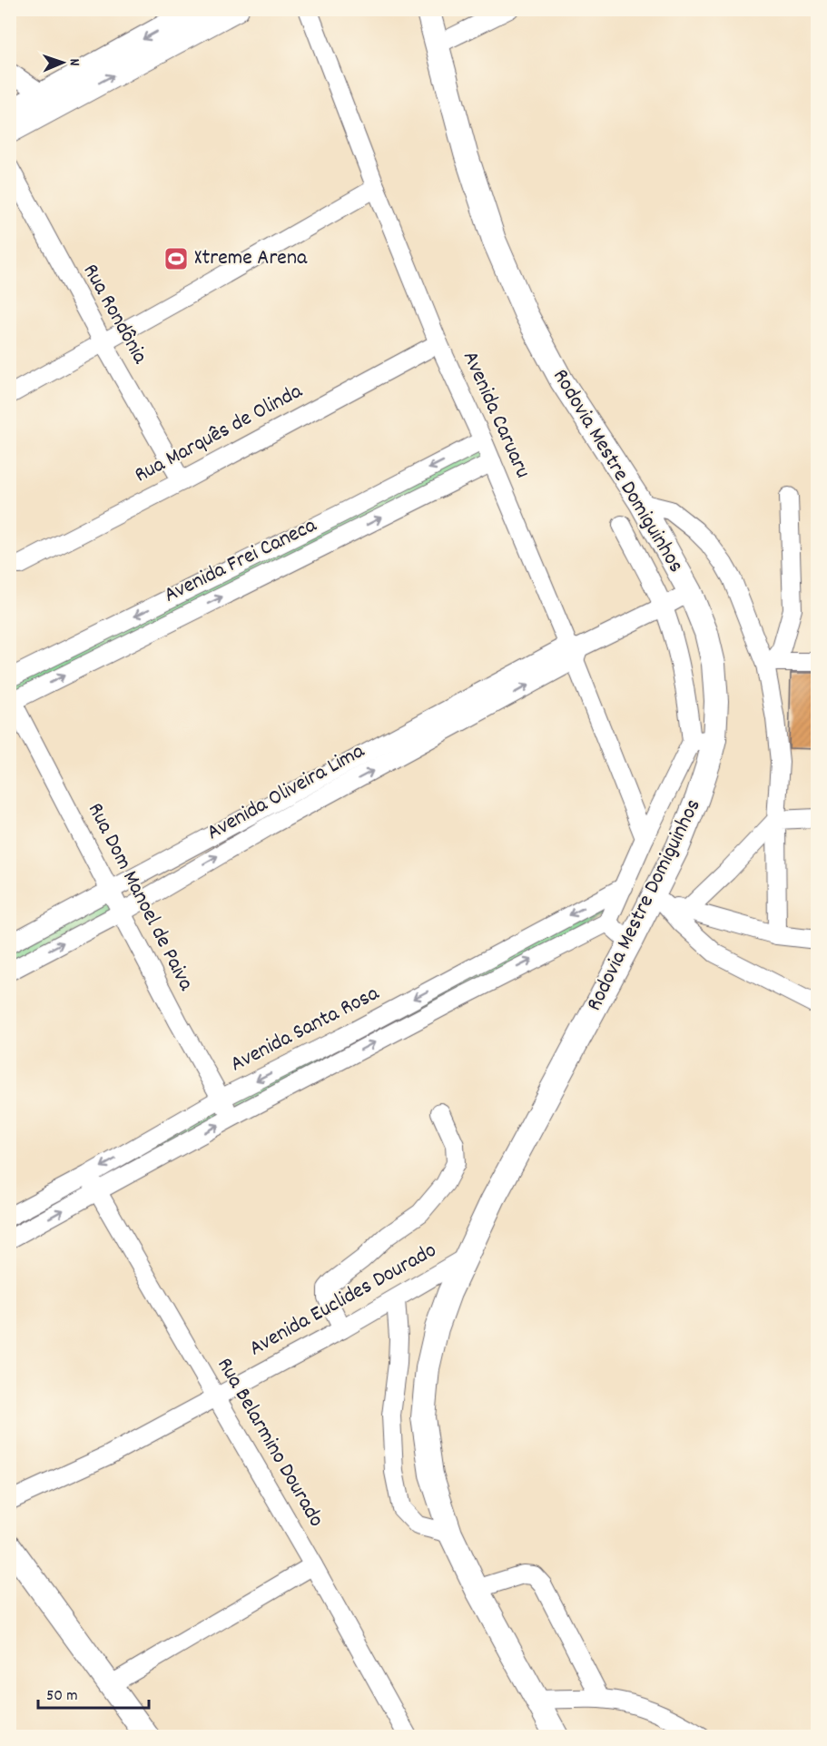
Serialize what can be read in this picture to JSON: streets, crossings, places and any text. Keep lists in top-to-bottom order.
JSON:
{
  "streets": {
    "main road": ["Rodovia Mestre Domiguinhos"],
    "street": [
      "Rua Rondônia",
      "Avenida Caruaru",
      "Rua Marquês de Olinda",
      "Avenida Frei Caneca",
      "Avenida Oliveira Lima",
      "Rua Dom Manoel de Paiva",
      "Avenida Santa Rosa",
      "Avenida Euclides Dourado",
      "Rua Belarmino Dourado"
    ]
  },
  "crossings": [
    ["Rua Rondônia", "Rua Marquês de Olinda"],
    ["Avenida Caruaru", "Rua Marquês de Olinda"],
    ["Avenida Caruaru", "Avenida Frei Caneca"],
    ["Avenida Caruaru", "Avenida Oliveira Lima"],
    ["Rodovia Mestre Domiguinhos", "Avenida Oliveira Lima"],
    ["Rodovia Mestre Domiguinhos", "Avenida Euclides Dourado"],
    ["Avenida Frei Caneca", "Rua Dom Manoel de Paiva"],
    ["Avenida Oliveira Lima", "Rua Dom Manoel de Paiva"],
    ["Rua Dom Manoel de Paiva", "Avenida Santa Rosa"],
    ["Avenida Santa Rosa", "Rua Belarmino Dourado"],
    ["Avenida Euclides Dourado", "Rua Belarmino Dourado"]
  ],
  "places": {
    "sports": ["Xtreme Arena"]
  },
  "scale_bar": "50 m",
  "north": "right"
}
